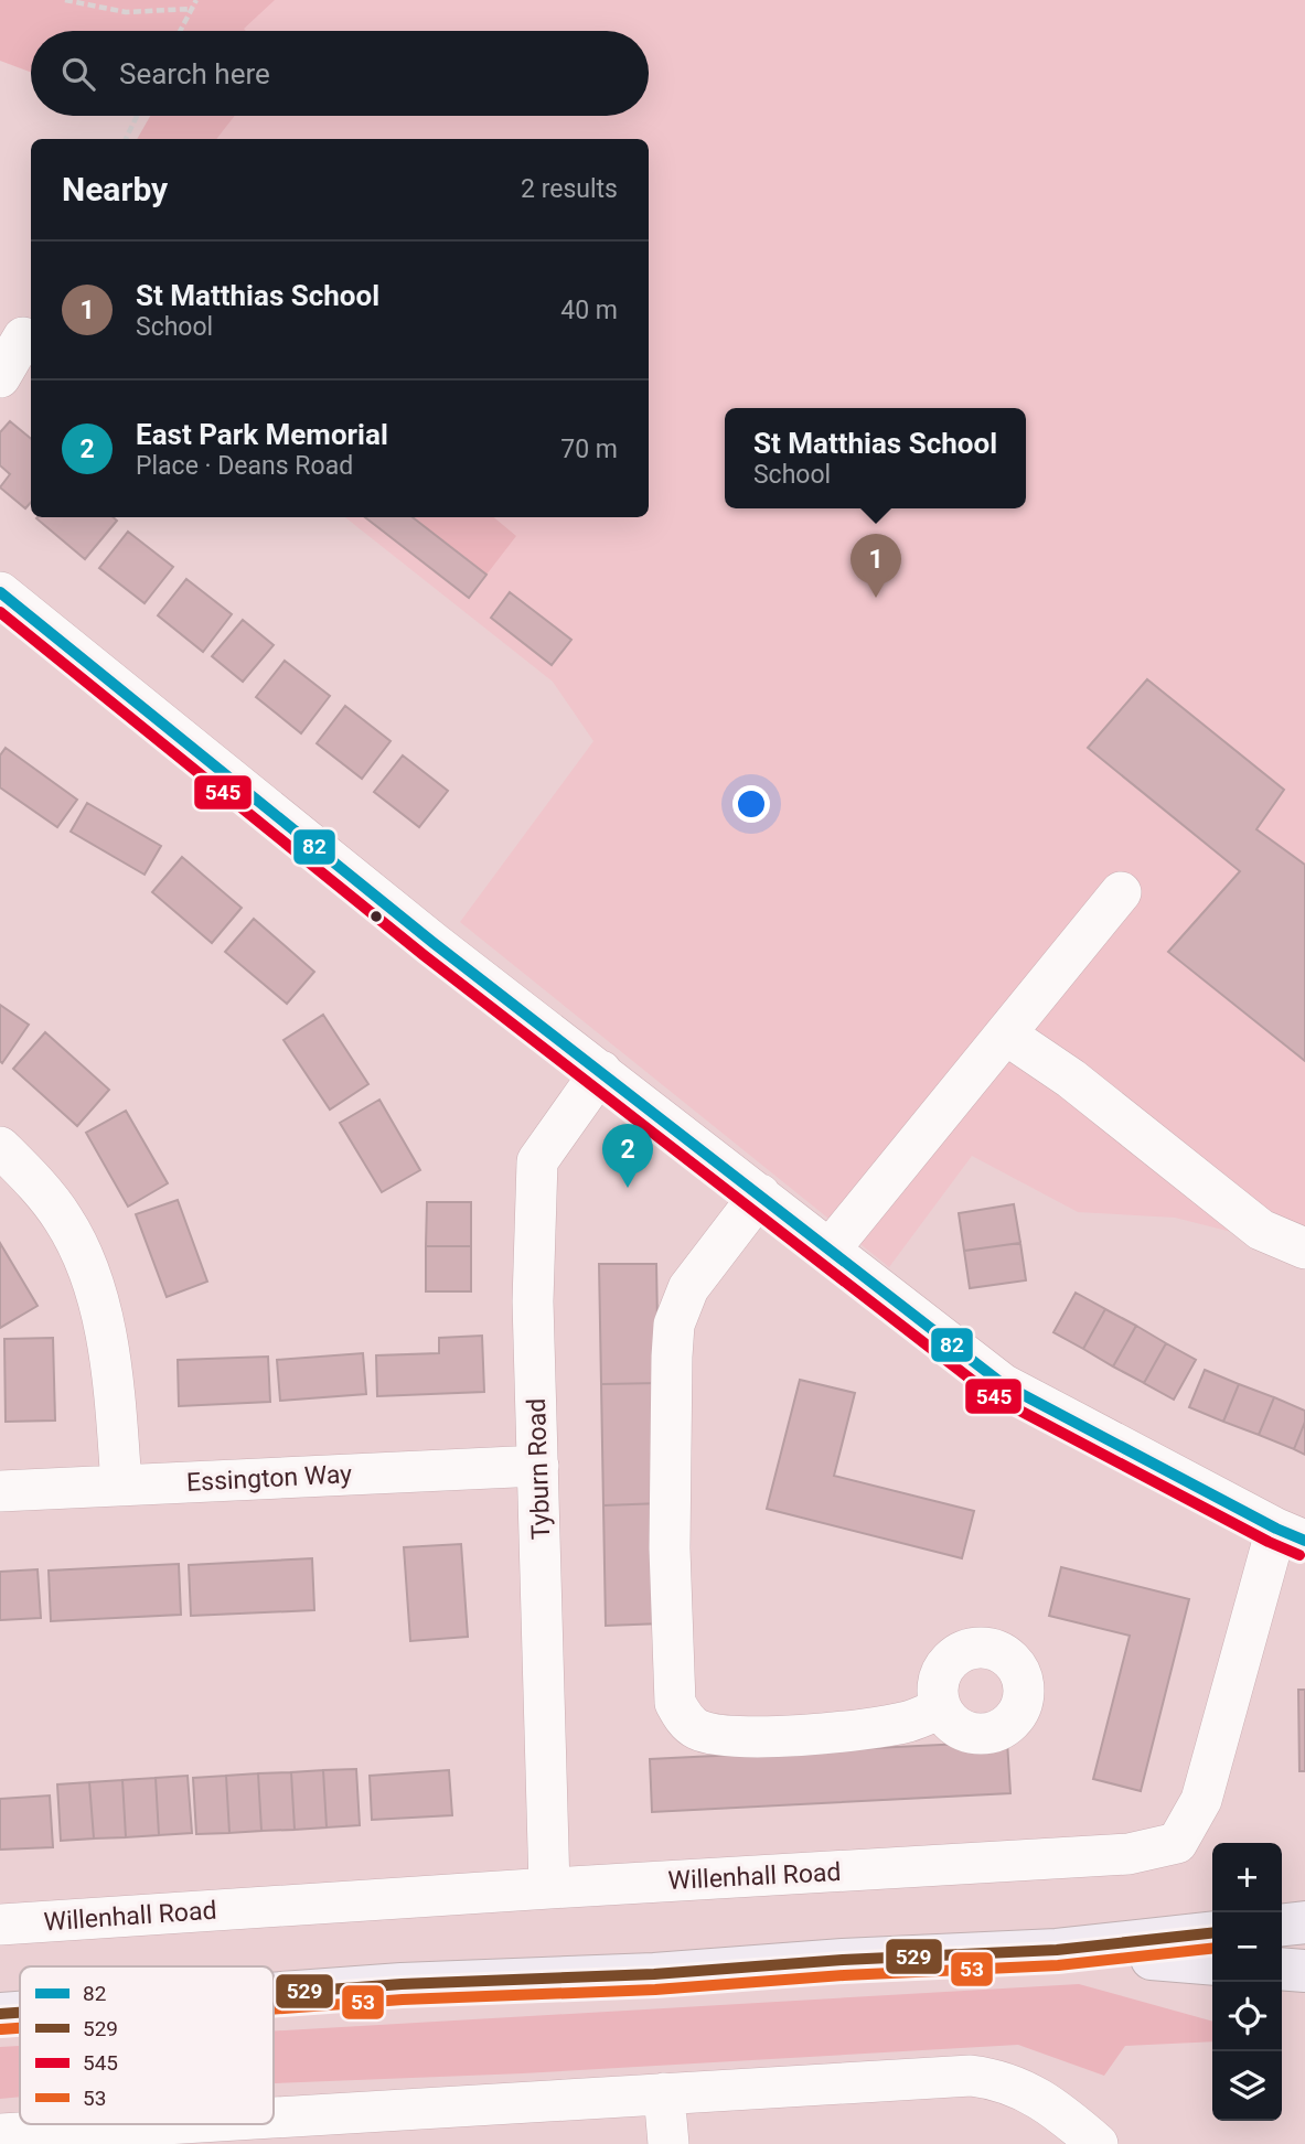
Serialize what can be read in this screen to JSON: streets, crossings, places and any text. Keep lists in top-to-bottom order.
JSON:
{
  "streets": {
    "street": ["Tyburn Road", "Essington Way", "Willenhall Road"]
  },
  "crossings": [
    ["Tyburn Road", "Essington Way"],
    ["Tyburn Road", "Willenhall Road"]
  ],
  "lines": [
    "transit line 82",
    "transit line 545",
    "transit line 529",
    "transit line 53"
  ],
  "legend": [
    "82",
    "529",
    "545",
    "53"
  ],
  "page": {
    "search": "Search here",
    "heading": ["Nearby", "2 results"],
    "list": [
      {
        "mark": "1",
        "name": "St Matthias School",
        "note": "School",
        "value": "40 m"
      },
      {
        "mark": "2",
        "name": "East Park Memorial",
        "note": "Place · Deans Road",
        "value": "70 m"
      }
    ],
    "popup": ["St Matthias School", "School"],
    "pins": ["1", "2"],
    "map_buttons": ["+", "−"]
  }
}
